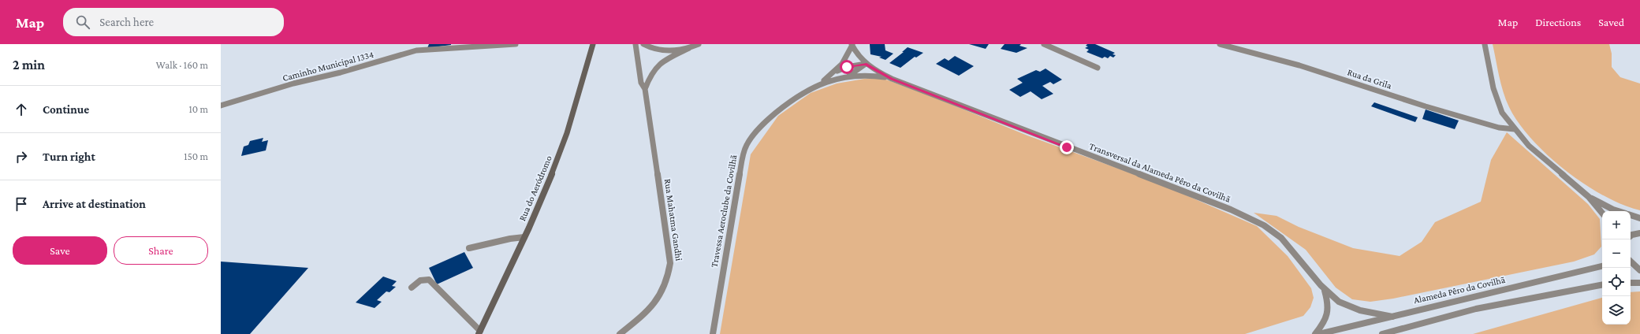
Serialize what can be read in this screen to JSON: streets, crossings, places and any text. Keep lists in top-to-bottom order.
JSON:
{
  "streets": {
    "main road": ["Rua do Aeródromo"],
    "street": [
      "Caminho Municipal 1334",
      "Rua da Grila",
      "Transversal da Alameda Pêro da Covilhã",
      "Travessa Aeroclube da Covilhã",
      "Rua Mahatma Gandhi",
      "Alameda Pêro da Covilhã"
    ]
  },
  "crossings": [
    ["Transversal da Alameda Pêro da Covilhã", "Travessa Aeroclube da Covilhã"],
    ["Transversal da Alameda Pêro da Covilhã", "Alameda Pêro da Covilhã"]
  ],
  "page": {
    "header": "Map",
    "search": "Search here",
    "nav": ["Map", "Directions", "Saved"],
    "heading": ["2 min", "Walk · 160 m"],
    "list": [
      ["Continue", "10 m"],
      ["Turn right", "150 m"],
      "Arrive at destination"
    ],
    "map_buttons": ["+", "−"],
    "buttons": ["Save", "Share"]
  }
}
